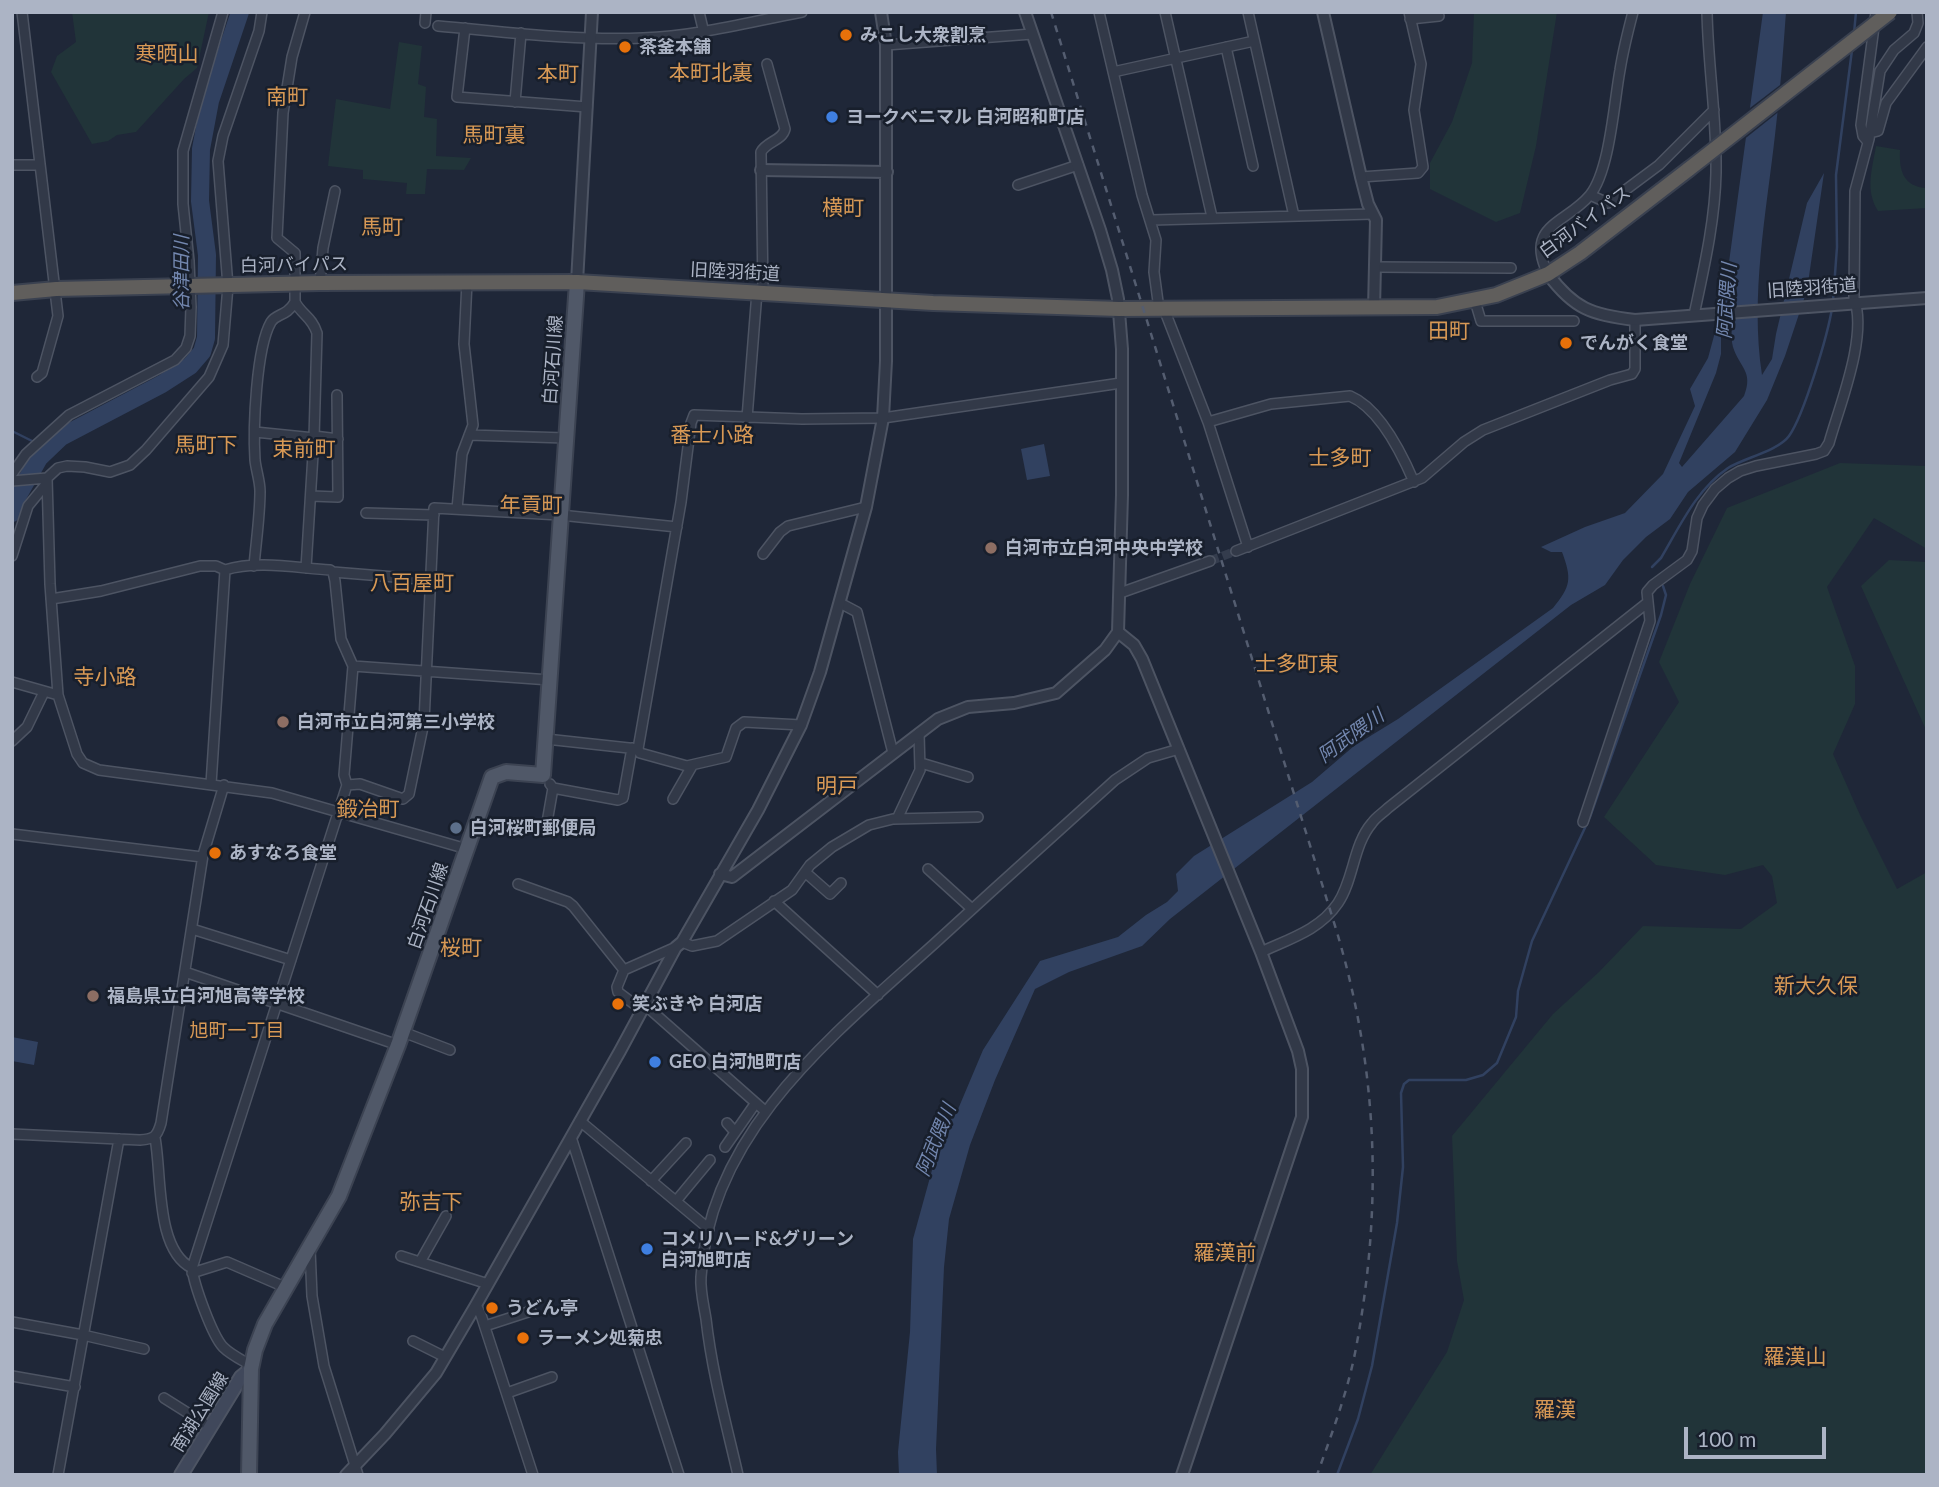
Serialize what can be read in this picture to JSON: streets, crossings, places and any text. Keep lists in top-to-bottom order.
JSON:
{
  "streets": {
    "highway": ["白河バイパス", "旧陸羽街道"],
    "main road": ["白河石川線", "南湖公園線"]
  },
  "crossings": [
    ["白河バイパス", "旧陸羽街道"],
    ["白河バイパス", "白河石川線"],
    ["旧陸羽街道", "白河石川線"],
    ["白河石川線", "南湖公園線"]
  ],
  "districts": [
    "寒晒山",
    "本町北裏",
    "本町",
    "南町",
    "馬町裏",
    "横町",
    "馬町",
    "田町",
    "番士小路",
    "馬町下",
    "束前町",
    "士多町",
    "年貢町",
    "八百屋町",
    "士多町東",
    "寺小路",
    "明戸",
    "鍛冶町",
    "桜町",
    "新大久保",
    "旭町一丁目",
    "弥吉下",
    "羅漢前",
    "羅漢山",
    "羅漢"
  ],
  "water": ["谷津田川", "阿武隈川"],
  "places": [
    "みこし大衆割烹",
    "茶釜本舗",
    "ヨークベニマル 白河昭和町店",
    "でんがく食堂",
    "白河市立白河中央中学校",
    "白河市立白河第三小学校",
    "白河桜町郵便局",
    "あすなろ食堂",
    "福島県立白河旭高等学校",
    "笑ぶきや 白河店",
    "GEO 白河旭町店",
    "コメリハード&グリーン 白河旭町店",
    "うどん亭",
    "ラーメン処菊忠"
  ],
  "scale_bar": "100 m"
}
